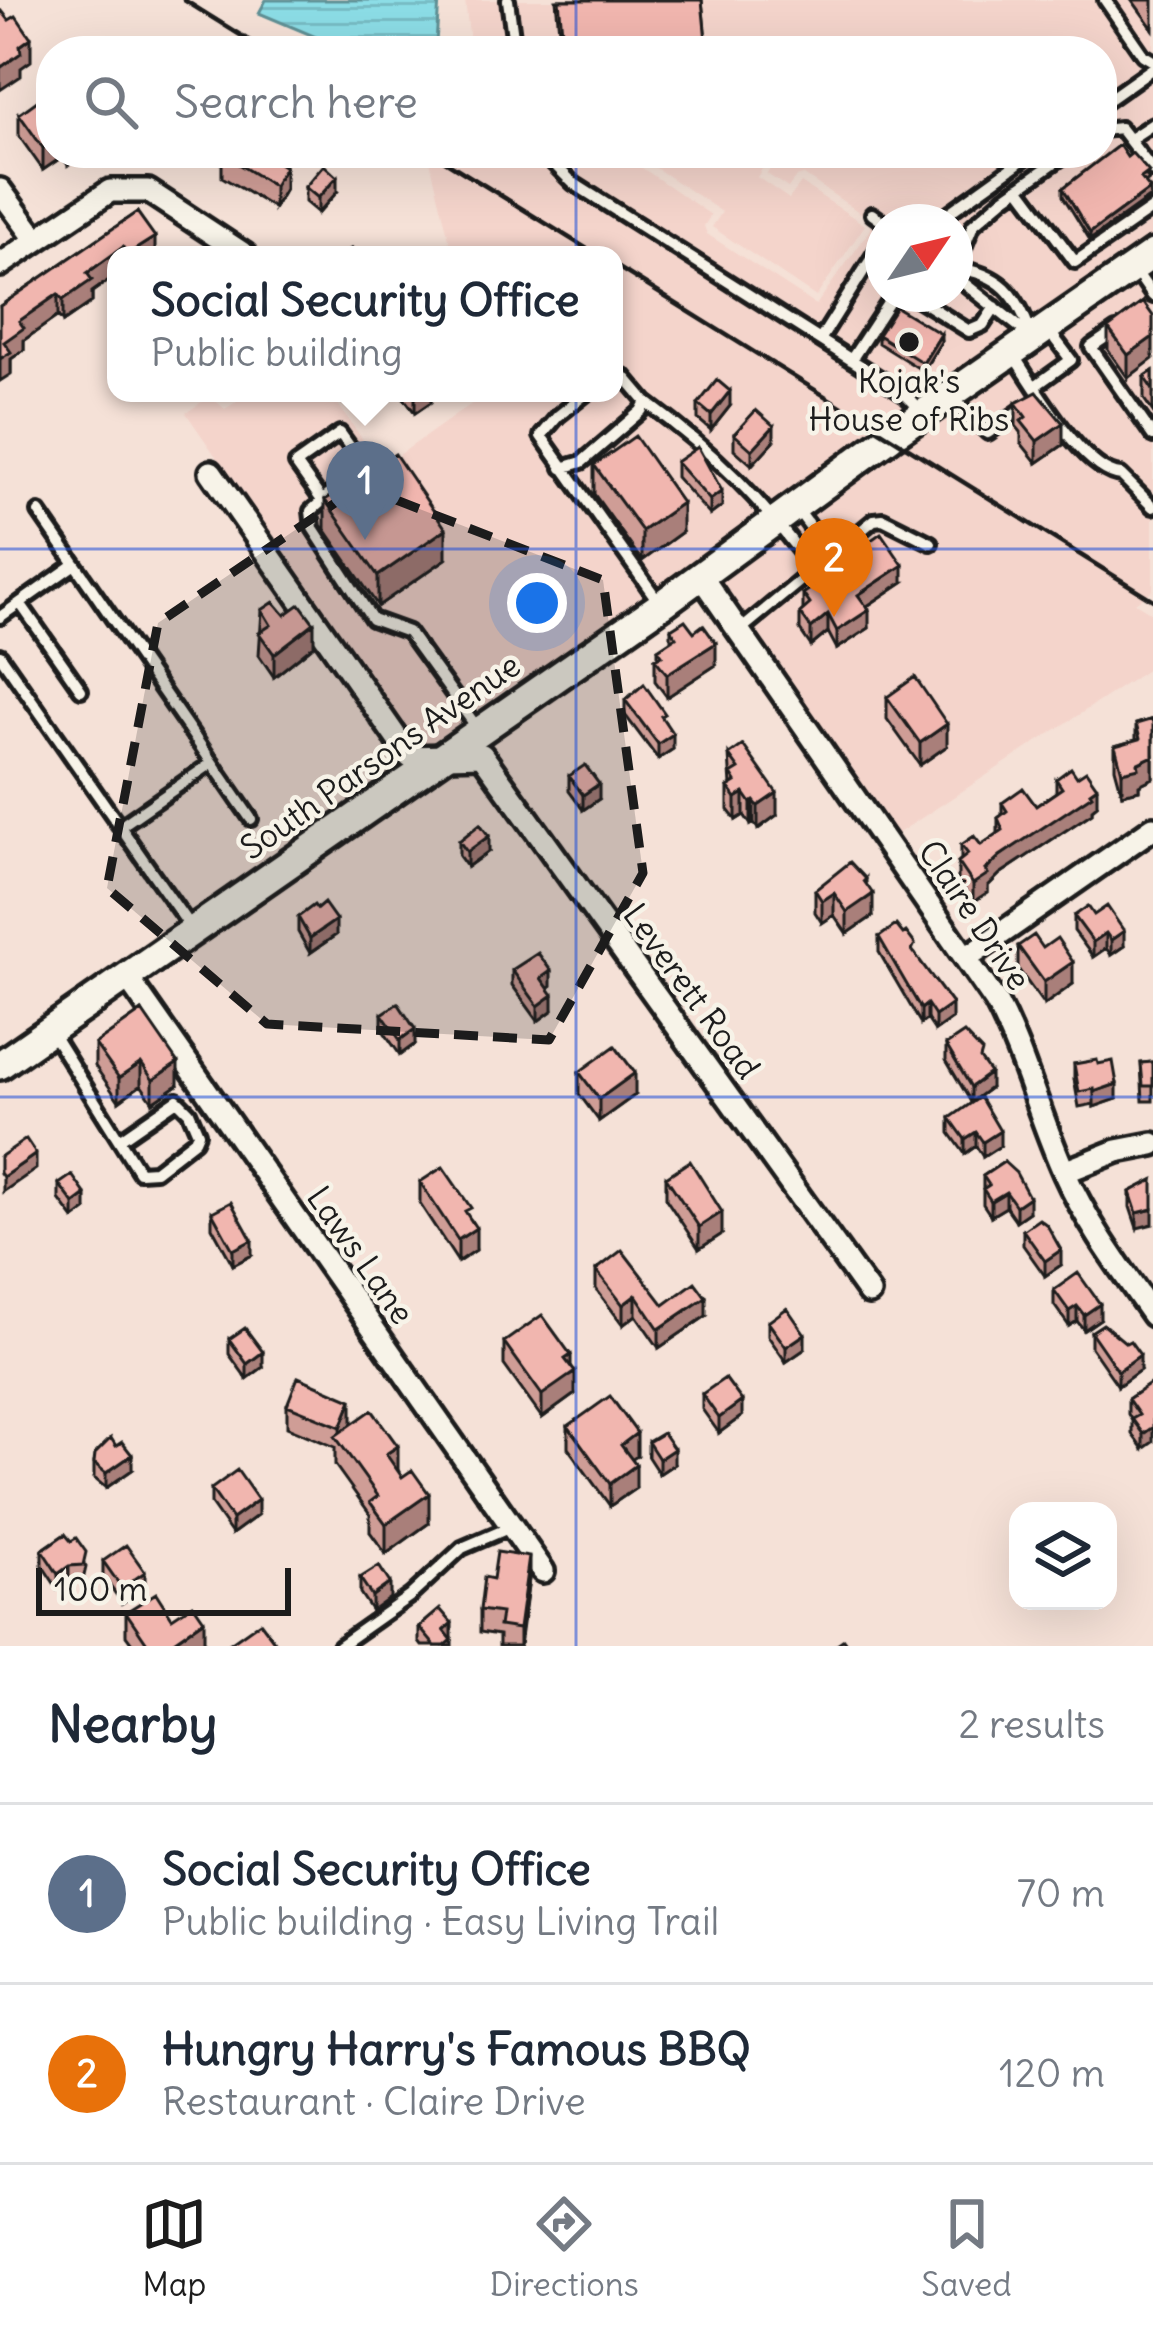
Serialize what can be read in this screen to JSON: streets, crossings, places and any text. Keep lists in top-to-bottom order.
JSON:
{
  "streets": {
    "main road": ["South Parsons Avenue"],
    "street": ["Claire Drive", "Leverett Road", "Laws Lane"]
  },
  "crossings": [
    ["South Parsons Avenue", "Claire Drive"],
    ["South Parsons Avenue", "Leverett Road"],
    ["South Parsons Avenue", "Laws Lane"]
  ],
  "places": ["Kojak's House of Ribs"],
  "scale_bar": "100 m",
  "north": "top right",
  "page": {
    "search": "Search here",
    "popup": ["Social Security Office", "Public building"],
    "pins": ["1", "2"],
    "scale": "100 m",
    "heading": ["Nearby", "2 results"],
    "list": [
      {
        "mark": "1",
        "name": "Social Security Office",
        "note": "Public building · Easy Living Trail",
        "value": "70 m"
      },
      {
        "mark": "2",
        "name": "Hungry Harry's Famous BBQ",
        "note": "Restaurant · Claire Drive",
        "value": "120 m"
      }
    ],
    "nav": ["Map", "Directions", "Saved"]
  }
}
